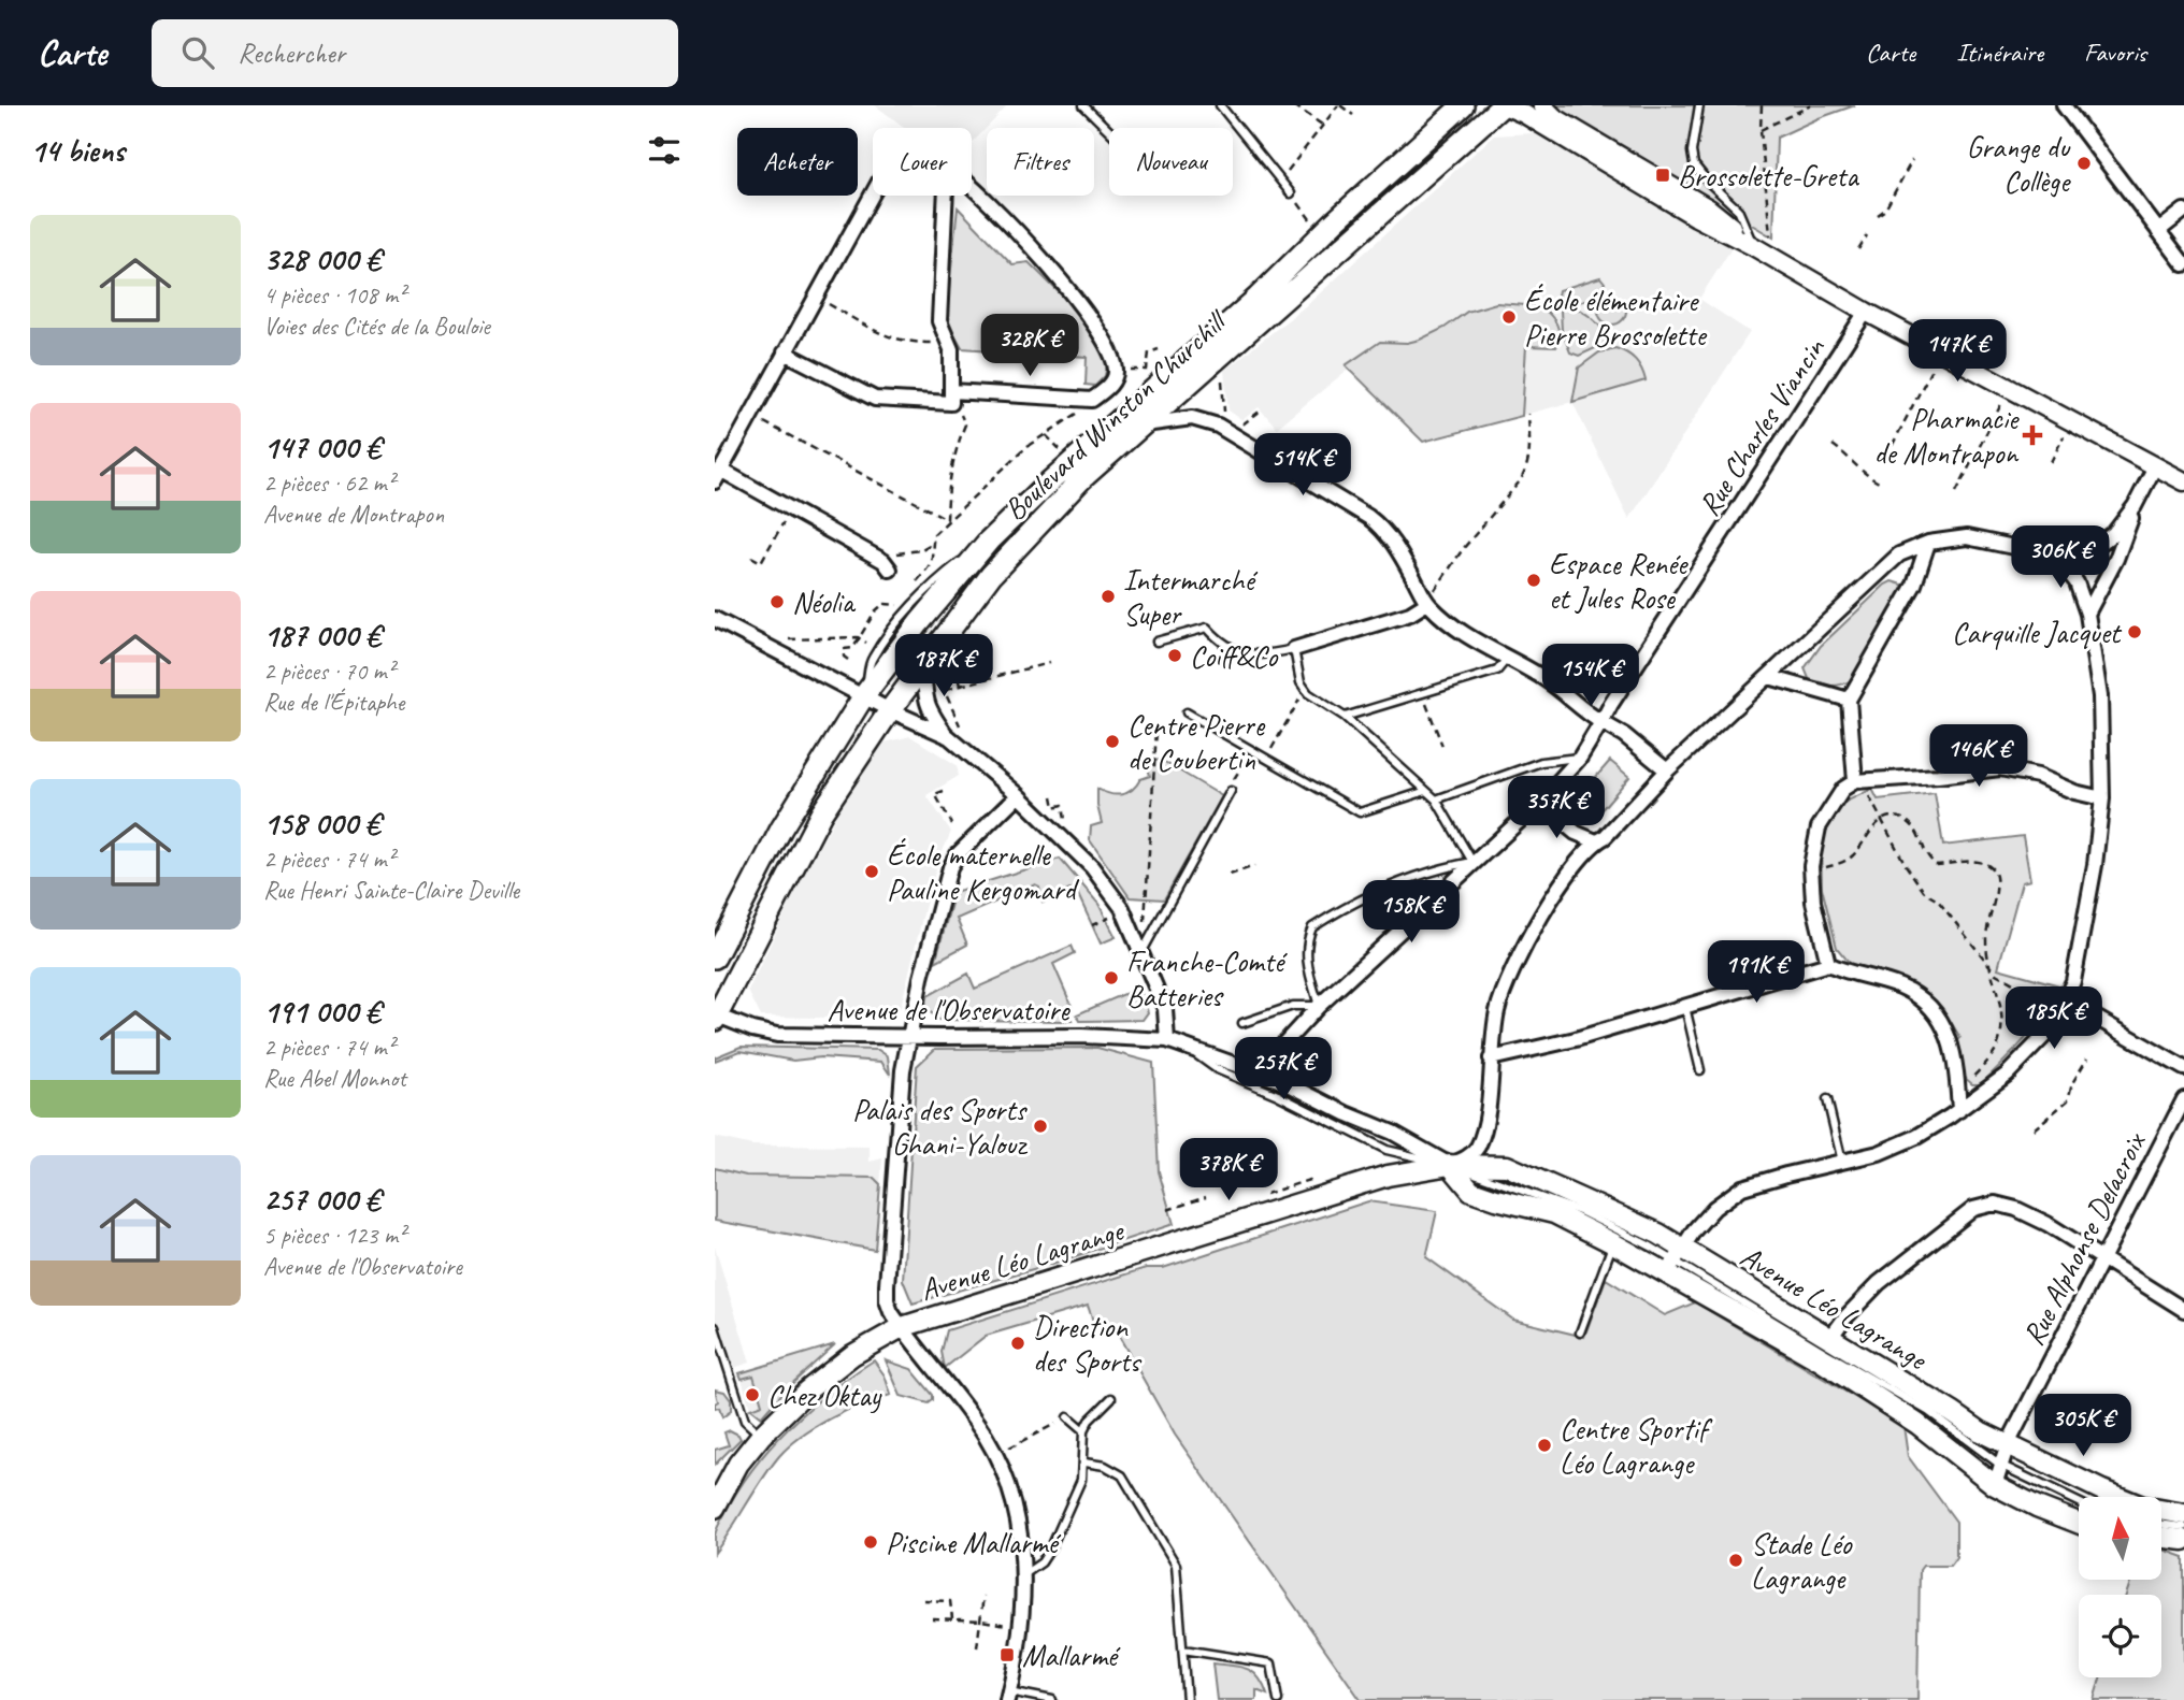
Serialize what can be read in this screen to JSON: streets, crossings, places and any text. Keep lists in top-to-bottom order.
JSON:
{
  "streets": {
    "main road": ["Boulevard Winston Churchill", "Avenue Léo Lagrange"],
    "street": ["Rue Charles Viancin", "Avenue de l'Observatoire", "Rue Alphonse Delacroix"]
  },
  "crossings": [
    ["Boulevard Winston Churchill", "Avenue de l'Observatoire"],
    ["Rue Charles Viancin", "Avenue de l'Observatoire"],
    ["Avenue de l'Observatoire", "Avenue Léo Lagrange"],
    ["Rue Alphonse Delacroix", "Avenue Léo Lagrange"]
  ],
  "places": {
    "other": [
      "Grange du Collège",
      "École élémentaire Pierre Brossolette",
      "Espace Renée et Jules Rose",
      "Intermarché Super",
      "Néolia",
      "Carquille Jacquet",
      "Coiff&Co",
      "Centre Pierre de Coubertin",
      "École maternelle Pauline Kergomard",
      "Franche-Comté Batteries",
      "Palais des Sports Ghani-Yalouz",
      "Direction des Sports",
      "Chez Oktay",
      "Centre Sportif Léo Lagrange",
      "Piscine Mallarmé",
      "Stade Léo Lagrange"
    ],
    "transit": ["Brossolette-Greta", "Mallarmé"],
    "health": ["Pharmacie de Montrapon"]
  },
  "north": "top",
  "page": {
    "header": "Carte",
    "search": "Rechercher",
    "nav": ["Carte", "Itinéraire", "Favoris"],
    "heading": "14 biens",
    "chip": [
      "Acheter",
      "Louer",
      "Filtres",
      "Nouveau"
    ],
    "list": [
      {
        "name": "328 000 €",
        "note": "4 pièces · 108 m² · Voies des Cités de la Bouloie"
      },
      {
        "name": "147 000 €",
        "note": "2 pièces · 62 m² · Avenue de Montrapon"
      },
      {
        "name": "187 000 €",
        "note": "2 pièces · 70 m² · Rue de l'Épitaphe"
      },
      {
        "name": "158 000 €",
        "note": "2 pièces · 74 m² · Rue Henri Sainte-Claire Deville"
      },
      {
        "name": "191 000 €",
        "note": "2 pièces · 74 m² · Rue Abel Monnot"
      },
      {
        "name": "257 000 €",
        "note": "5 pièces · 123 m² · Avenue de l'Observatoire"
      }
    ],
    "price": [
      "328K €",
      "147K €",
      "514K €",
      "306K €",
      "187K €",
      "154K €",
      "146K €",
      "357K €",
      "158K €",
      "191K €",
      "185K €",
      "257K €",
      "378K €",
      "305K €"
    ]
  }
}
